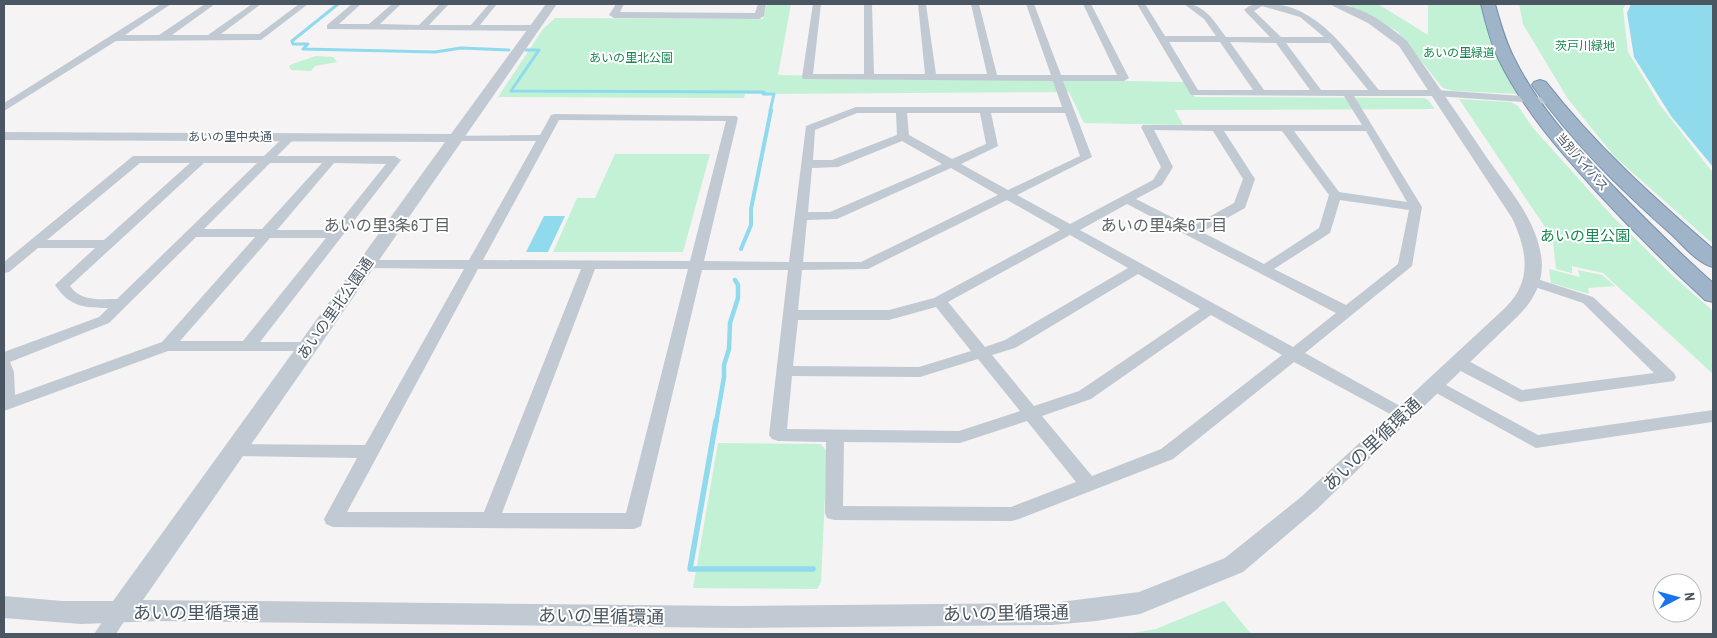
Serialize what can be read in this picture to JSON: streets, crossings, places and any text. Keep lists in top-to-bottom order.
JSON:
{
  "streets": {
    "highway": ["当別バイパス"],
    "street": ["あいの里中央通", "あいの里北公園通", "あいの里循環通"]
  },
  "crossings": [
    ["あいの里中央通", "あいの里北公園通"],
    ["あいの里北公園通", "あいの里循環通"]
  ],
  "districts": ["あいの里3条6丁目", "あいの里4条6丁目"],
  "parks": [
    "茨戸川緑地",
    "あいの里緑道",
    "あいの里北公園",
    "あいの里公園"
  ],
  "north": "right"
}
